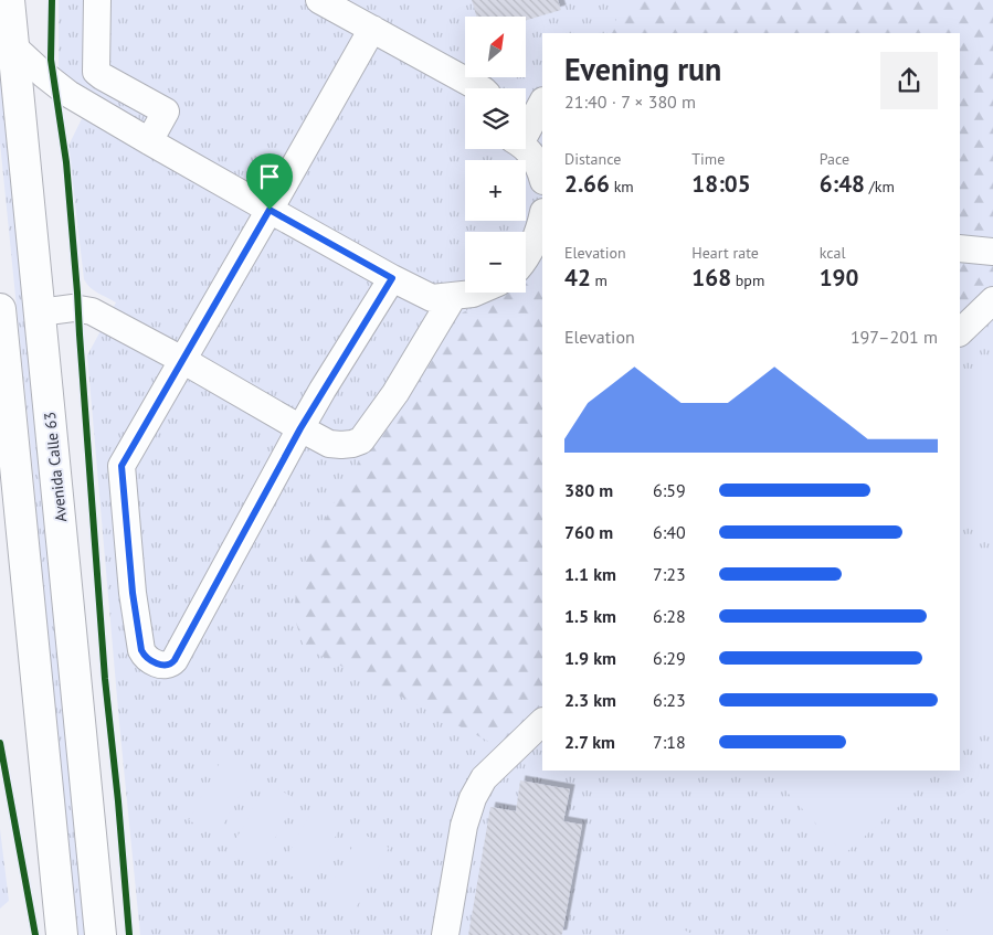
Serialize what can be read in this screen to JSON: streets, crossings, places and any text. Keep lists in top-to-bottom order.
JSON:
{
  "streets": {
    "main road": ["Avenida Calle 63"]
  },
  "north": "top right",
  "page": {
    "map_buttons": ["+", "−"],
    "heading": ["Evening run", "21:40 · 7 × 380 m"],
    "stats": [
      ["Distance", "2.66 km"],
      ["Time", "18:05"],
      ["Pace", "6:48 /km"],
      ["Elevation", "42 m"],
      ["Heart rate", "168 bpm"],
      ["kcal", "190"]
    ],
    "chart": ["Elevation", "197–201 m"],
    "list": [
      {
        "name": "380 m",
        "note": "6:59"
      },
      {
        "name": "760 m",
        "note": "6:40"
      },
      {
        "name": "1.1 km",
        "note": "7:23"
      },
      {
        "name": "1.5 km",
        "note": "6:28"
      },
      {
        "name": "1.9 km",
        "note": "6:29"
      },
      {
        "name": "2.3 km",
        "note": "6:23"
      },
      {
        "name": "2.7 km",
        "note": "7:18"
      }
    ]
  }
}
